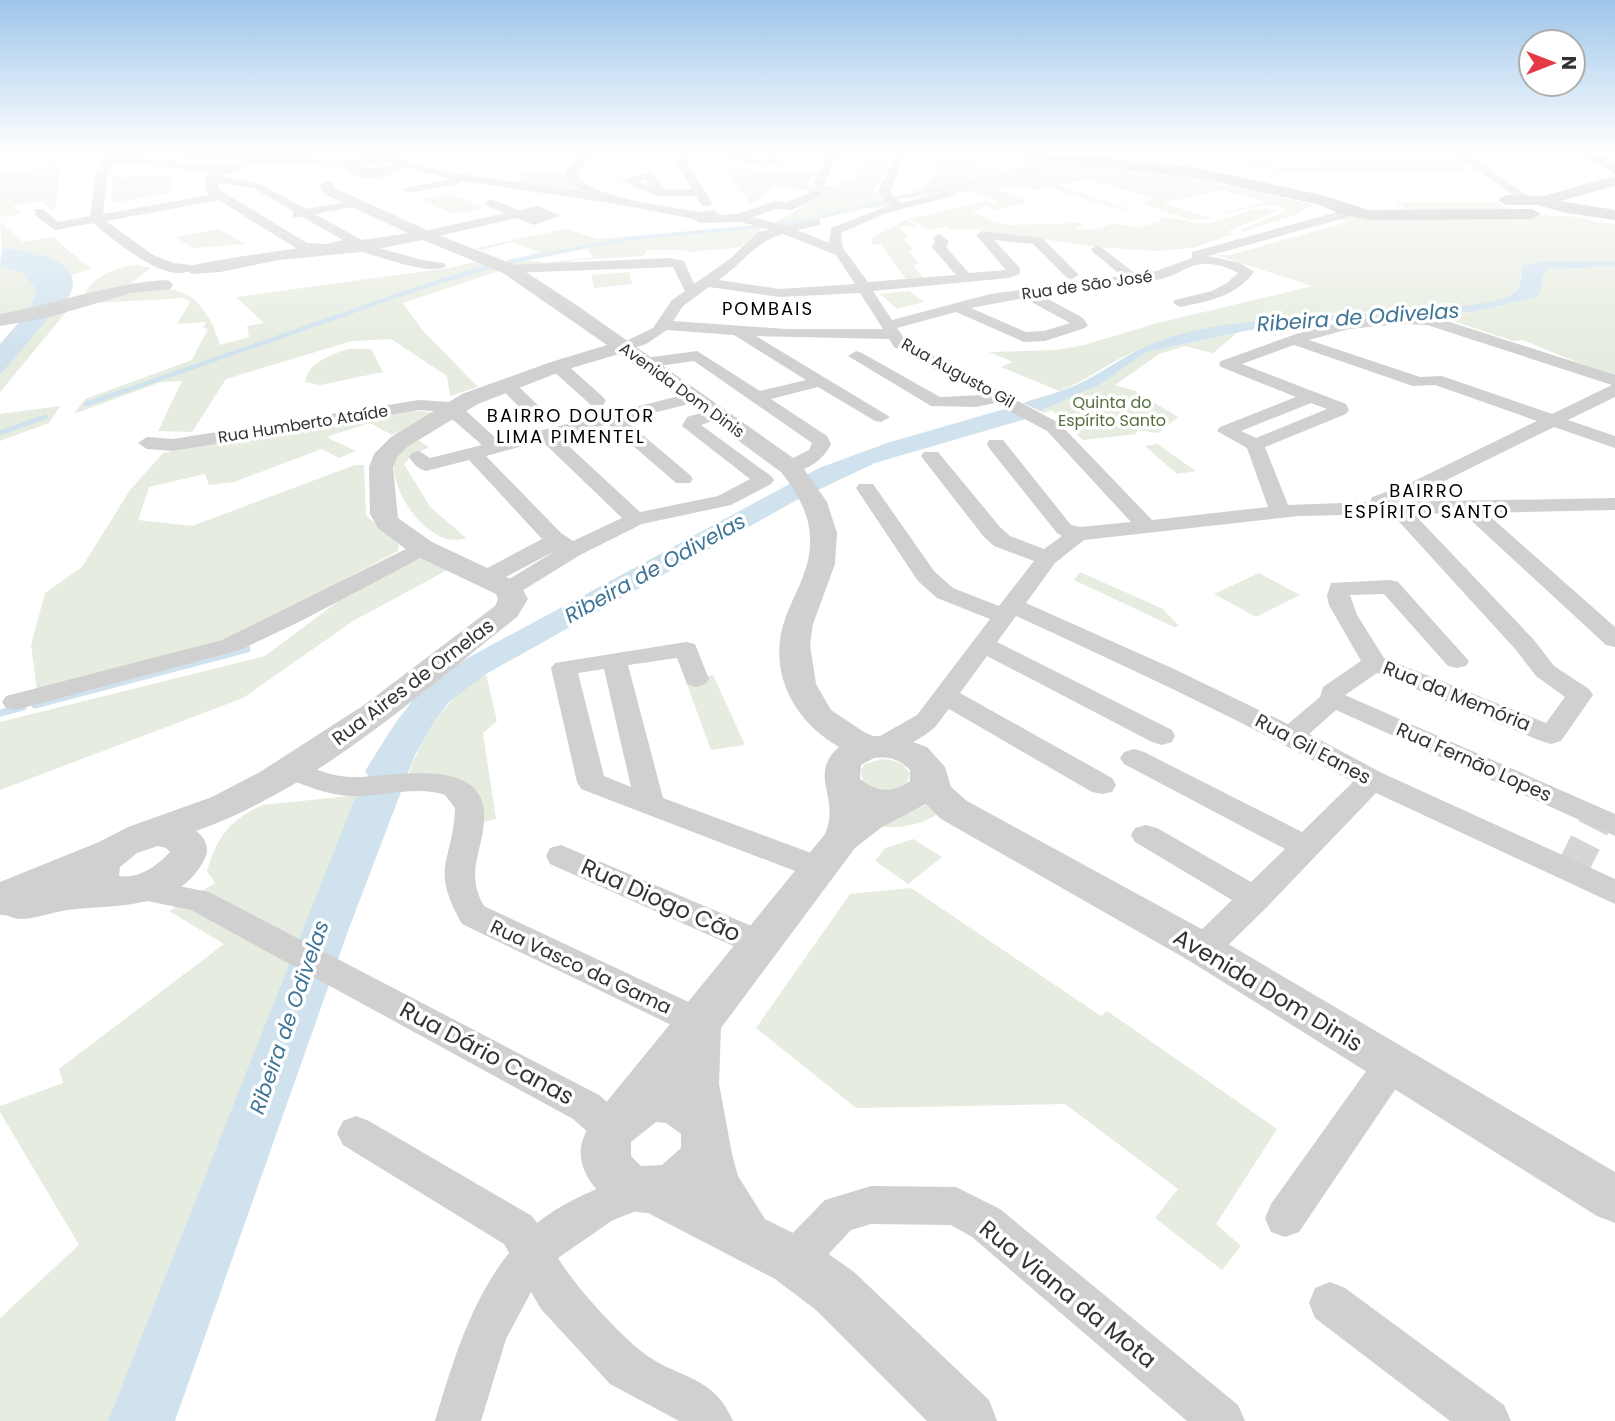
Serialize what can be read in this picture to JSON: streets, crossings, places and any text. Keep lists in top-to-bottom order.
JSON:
{
  "streets": {
    "street": [
      "Rua de São José",
      "Rua Augusto Gil",
      "Avenida Dom Dinis",
      "Rua Humberto Ataíde",
      "Rua Aires de Ornelas",
      "Rua da Memória",
      "Rua Gil Eanes",
      "Rua Fernão Lopes",
      "Rua Diogo Cão",
      "Rua Vasco da Gama",
      "Rua Dário Canas",
      "Rua Viana da Mota"
    ]
  },
  "crossings": [
    ["Rua de São José", "Rua Augusto Gil"],
    ["Rua Aires de Ornelas", "Rua Vasco da Gama"],
    ["Rua da Memória", "Rua Gil Eanes"],
    ["Rua da Memória", "Rua Fernão Lopes"]
  ],
  "districts": ["POMBAIS", "BAIRRO DOUTOR LIMA PIMENTEL", "BAIRRO ESPÍRITO SANTO"],
  "water": ["Ribeira de Odivelas"],
  "parks": ["Quinta do Espírito Santo"],
  "north": "right"
}
